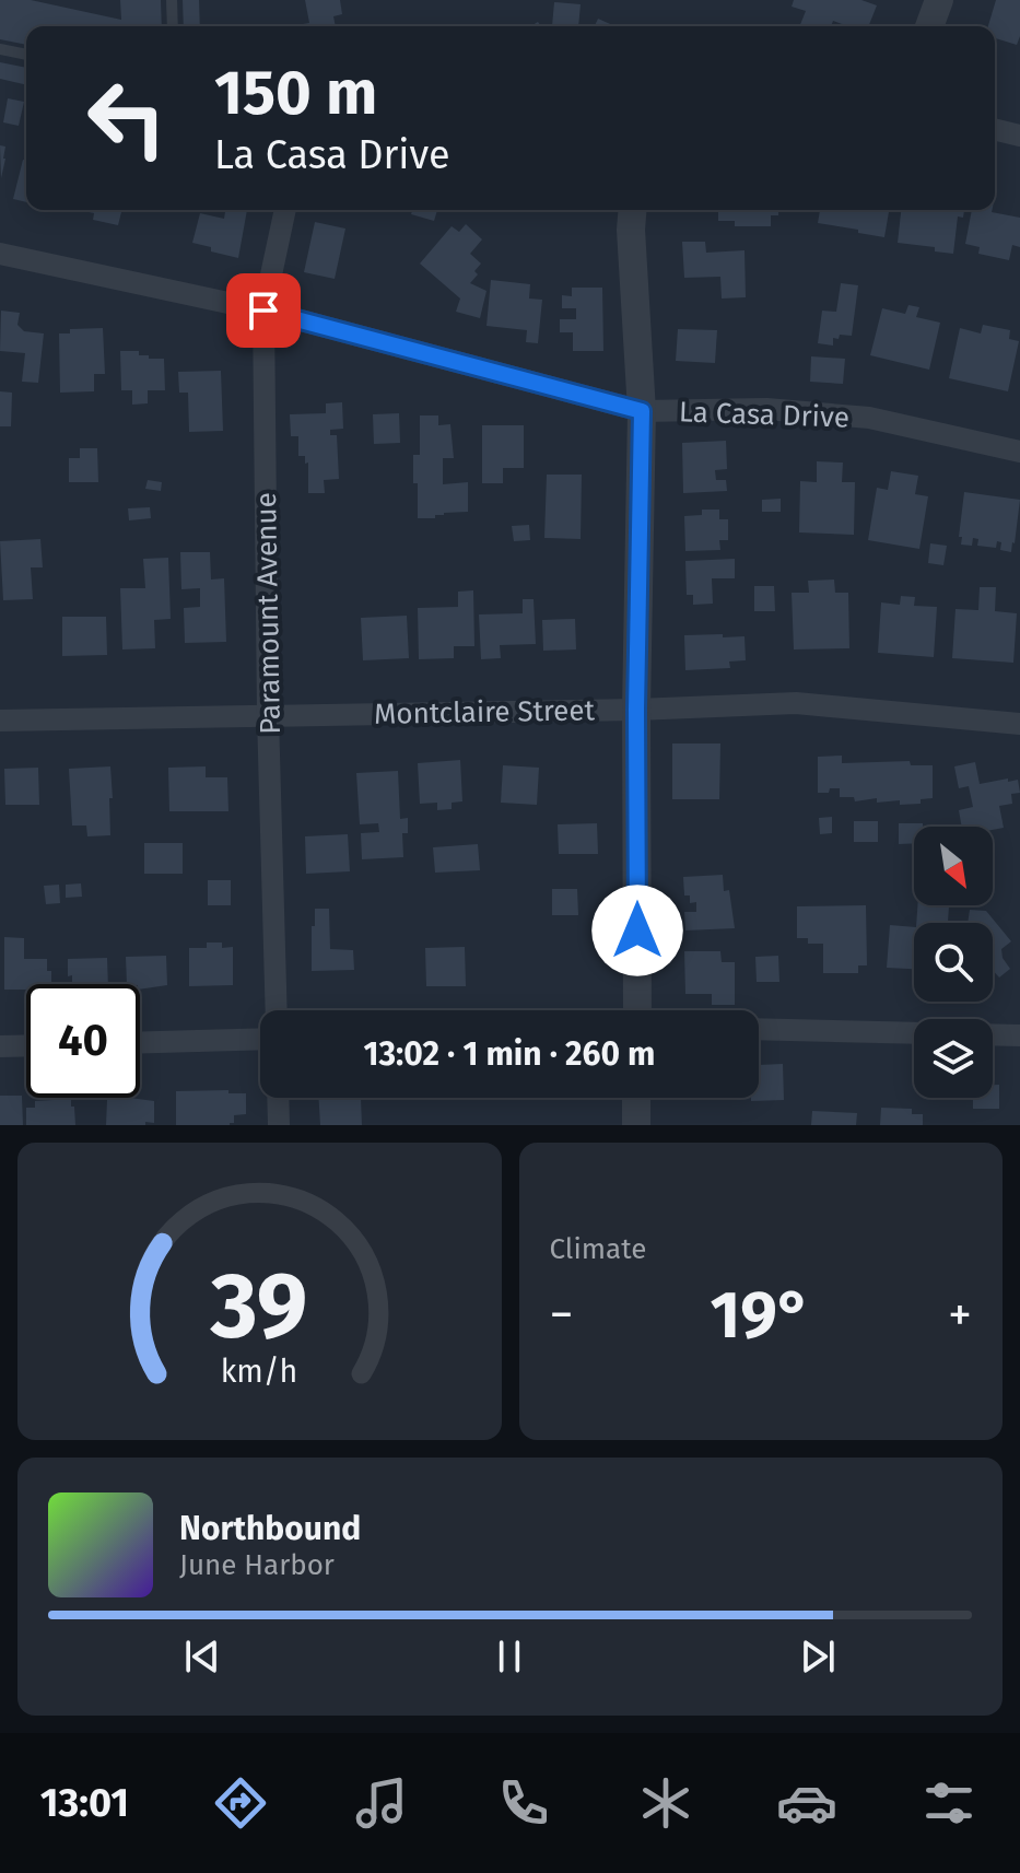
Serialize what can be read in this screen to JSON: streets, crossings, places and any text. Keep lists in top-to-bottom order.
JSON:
{
  "streets": {
    "street": ["La Casa Drive", "Paramount Avenue", "Montclaire Street"]
  },
  "crossings": [
    ["La Casa Drive", "Paramount Avenue"],
    ["Paramount Avenue", "Montclaire Street"]
  ],
  "north": "bottom right",
  "page": {
    "turn": ["150 m", "La Casa Drive"],
    "limit": "40",
    "trip": "13:02 · 1 min · 260 m",
    "tile": "Climate",
    "heat": ["−", "19°", "+"],
    "song": ["Northbound", "June Harbor"],
    "tabs": "13:01",
    "gauge": ["39", "km/h"]
  }
}
